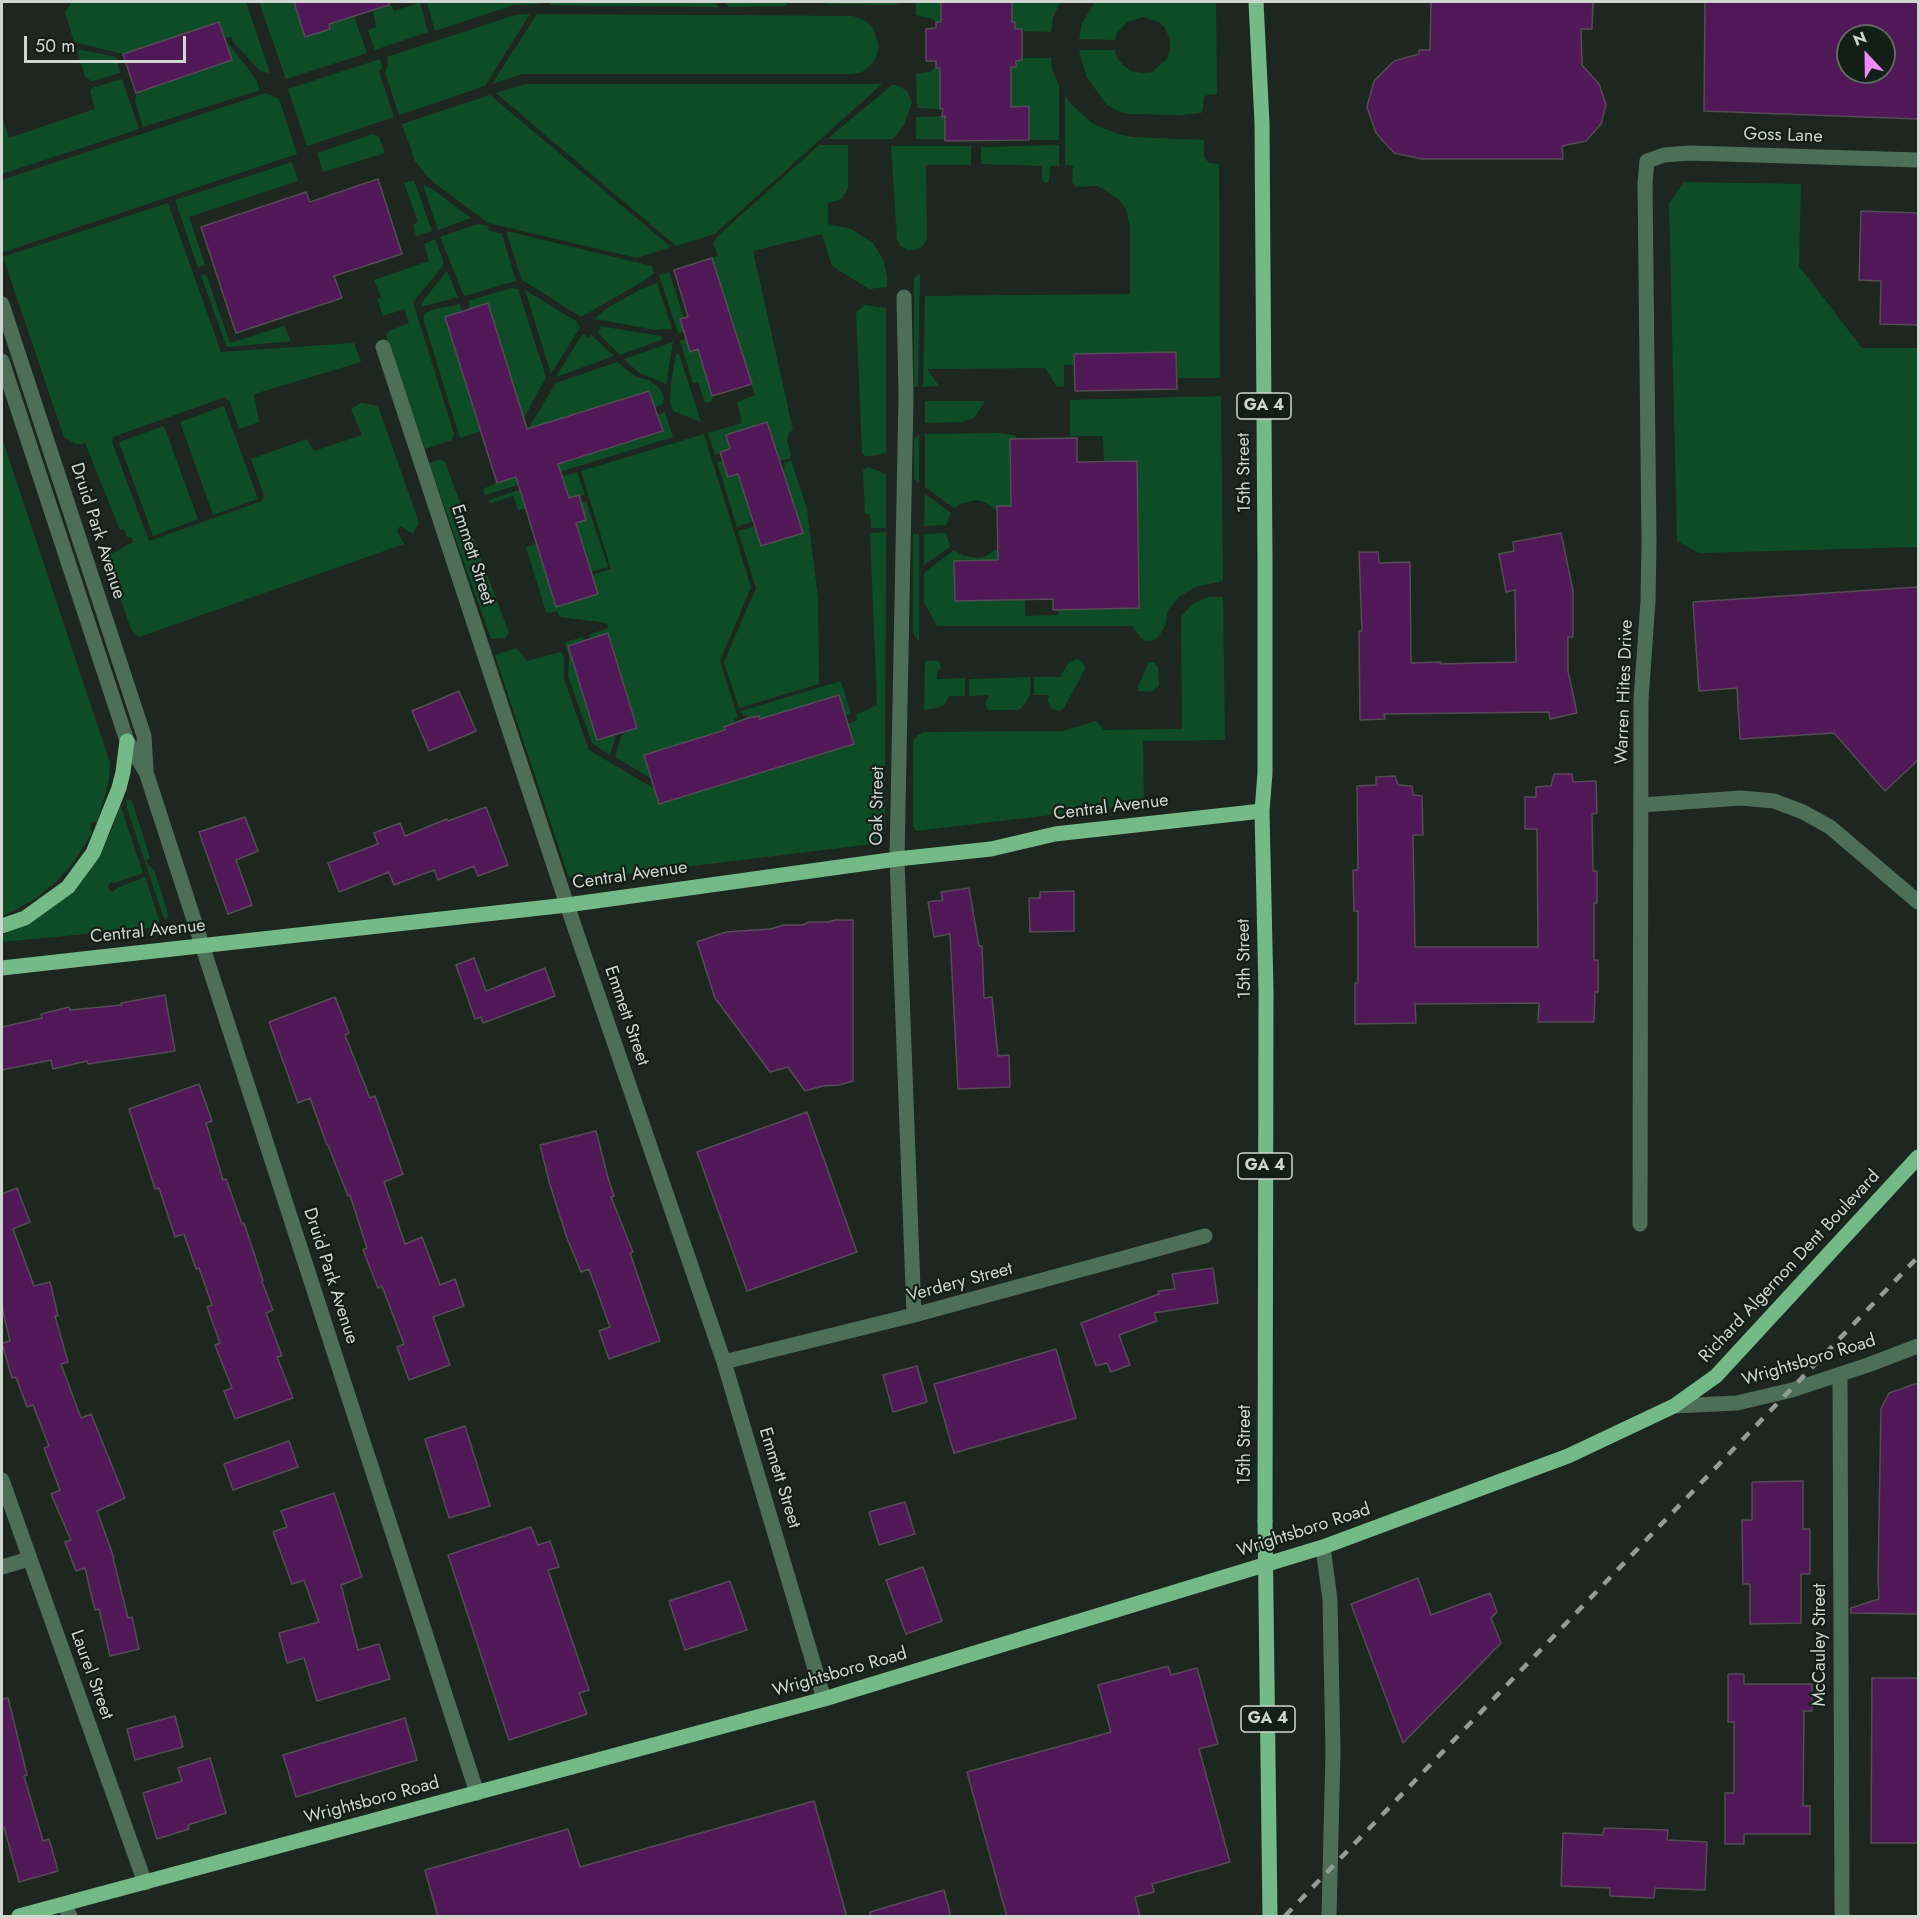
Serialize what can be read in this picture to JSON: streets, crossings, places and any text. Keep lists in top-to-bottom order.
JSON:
{
  "streets": {
    "main road": [
      "GA 4",
      "15th Street",
      "Central Avenue",
      "Richard Algernon Dent Boulevard",
      "Wrightsboro Road"
    ],
    "street": [
      "Goss Lane",
      "Druid Park Avenue",
      "Emmett Street",
      "Warren Hites Drive",
      "Oak Street",
      "Verdery Street",
      "McCauley Street",
      "Laurel Street"
    ]
  },
  "crossings": [
    ["Goss Lane", "Warren Hites Drive"],
    ["15th Street", "Central Avenue"],
    ["Druid Park Avenue", "Central Avenue"],
    ["Druid Park Avenue", "Wrightsboro Road"],
    ["Emmett Street", "Central Avenue"],
    ["Emmett Street", "Verdery Street"],
    ["Emmett Street", "Wrightsboro Road"],
    ["Oak Street", "Central Avenue"],
    ["Oak Street", "Verdery Street"],
    ["Richard Algernon Dent Boulevard", "Wrightsboro Road"],
    ["Wrightsboro Road", "McCauley Street"],
    ["Wrightsboro Road", "Laurel Street"]
  ],
  "scale_bar": "50 m",
  "north": "top"
}
